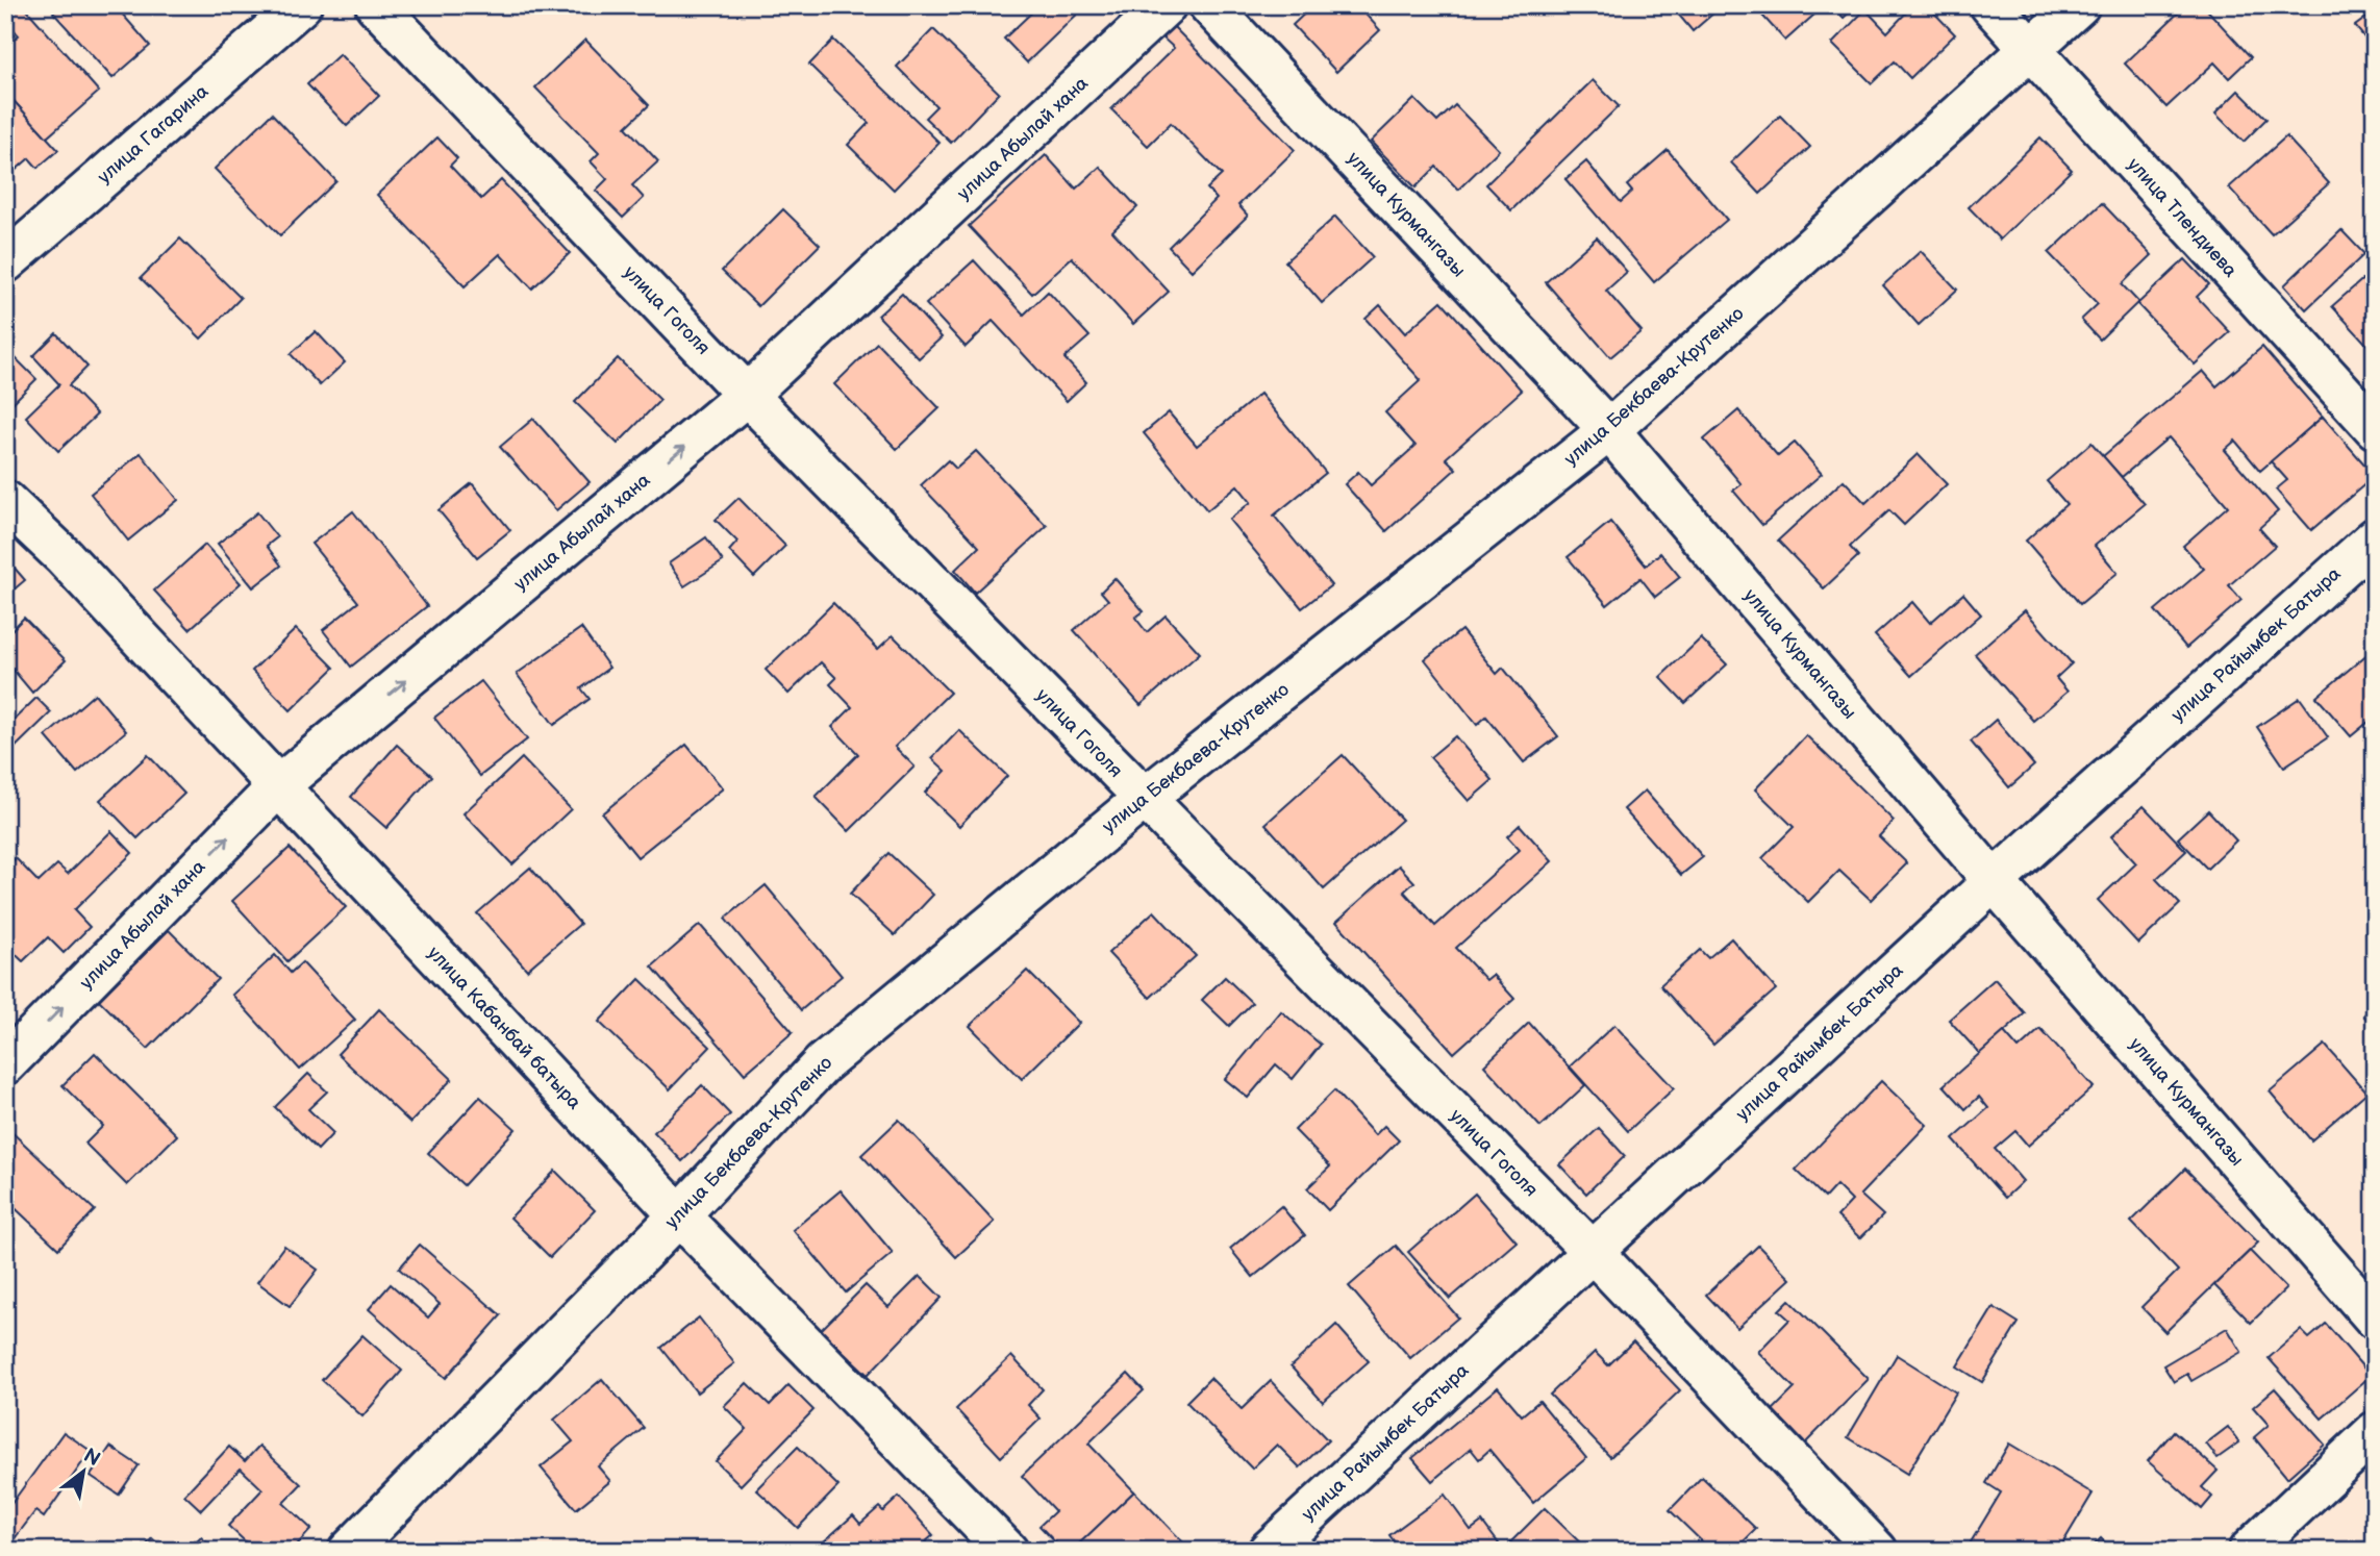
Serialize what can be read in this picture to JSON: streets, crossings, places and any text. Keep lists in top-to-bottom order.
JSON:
{
  "streets": {
    "street": [
      "улица Гагарина",
      "улица Абылай хана",
      "улица Курмангазы",
      "улица Тлендиева",
      "улица Гоголя",
      "улица Бекбаева-Крутенко",
      "улица Райымбек Батыра",
      "улица Кабанбай батыра"
    ]
  },
  "crossings": [
    ["улица Абылай хана", "улица Гоголя"],
    ["улица Абылай хана", "улица Кабанбай батыра"],
    ["улица Курмангазы", "улица Бекбаева-Крутенко"],
    ["улица Курмангазы", "улица Райымбек Батыра"],
    ["улица Тлендиева", "улица Бекбаева-Крутенко"],
    ["улица Гоголя", "улица Бекбаева-Крутенко"],
    ["улица Гоголя", "улица Райымбек Батыра"],
    ["улица Бекбаева-Крутенко", "улица Кабанбай батыра"]
  ],
  "one_way": ["улица Абылай хана"],
  "north": "top right"
}
